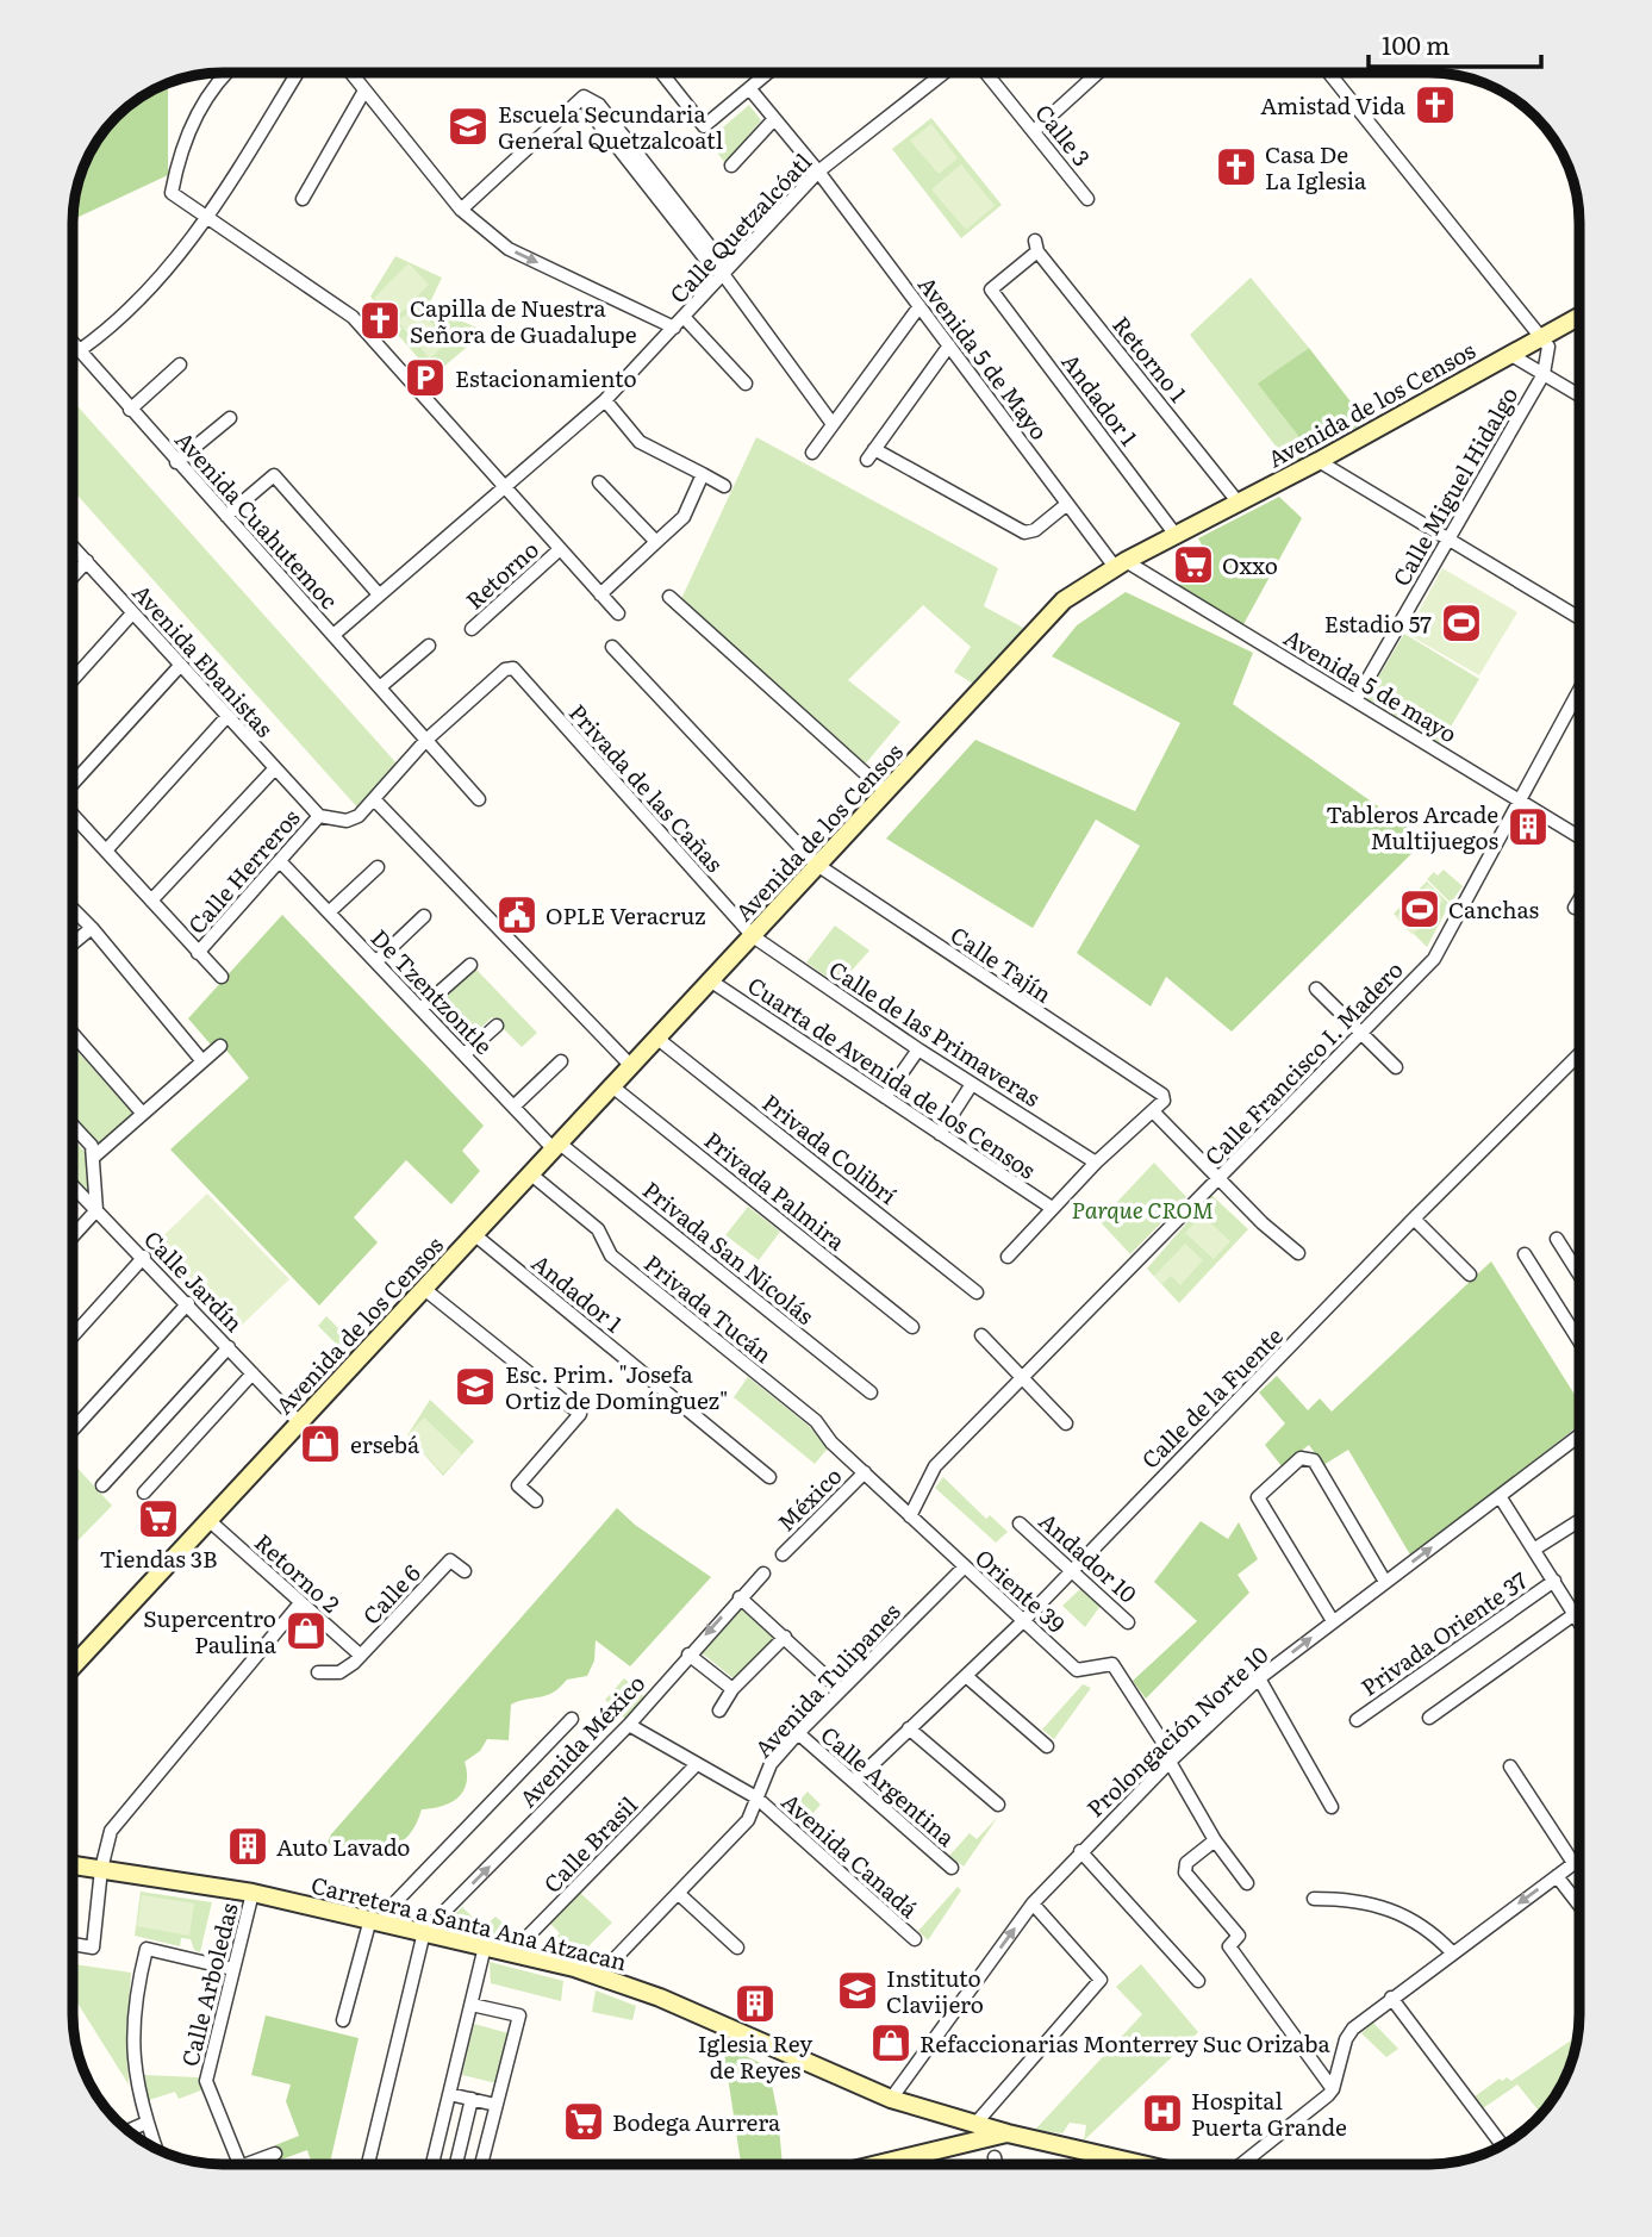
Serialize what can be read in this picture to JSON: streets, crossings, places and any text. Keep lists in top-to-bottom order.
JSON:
{
  "streets": {
    "street": [
      "Calle 3",
      "Calle Quetzalcóatl",
      "Avenida 5 de Mayo",
      "Retorno 1",
      "Andador 1",
      "Avenida de los Censos",
      "Calle Miguel Hidalgo",
      "Avenida Cuahutemoc",
      "Retorno",
      "Avenida Ebanistas",
      "Avenida 5 de mayo",
      "Privada de las Cañas",
      "Calle Herreros",
      "Calle Tajín",
      "De Tzentzontle",
      "Calle de las Primaveras",
      "Calle Francisco I. Madero",
      "Cuarta de Avenida de los Censos",
      "Privada Colibrí",
      "Privada Palmira",
      "Privada San Nicolás",
      "Calle Jardín",
      "Privada Tucán",
      "Calle de la Fuente",
      "México",
      "Andador 10",
      "Retorno 2",
      "Oriente 39",
      "Calle 6",
      "Privada Oriente 37",
      "Avenida Tulipanes",
      "Prolongación Norte 10",
      "Avenida México",
      "Calle Argentina",
      "Calle Brasil",
      "Avenida Canadá",
      "Carretera a Santa Ana Atzacan",
      "Calle Arboledas"
    ]
  },
  "crossings": [
    ["Calle Quetzalcóatl", "Avenida 5 de Mayo"],
    ["Calle Quetzalcóatl", "Avenida Cuahutemoc"],
    ["Calle Quetzalcóatl", "Retorno"],
    ["Avenida 5 de Mayo", "Avenida de los Censos"],
    ["Avenida 5 de Mayo", "Avenida 5 de mayo"],
    ["Retorno 1", "Andador 1"],
    ["Retorno 1", "Avenida de los Censos"],
    ["Andador 1", "Avenida de los Censos"],
    ["Avenida de los Censos", "Calle Miguel Hidalgo"],
    ["Avenida de los Censos", "Avenida 5 de mayo"],
    ["Avenida de los Censos", "Privada de las Cañas"],
    ["Avenida de los Censos", "Calle Tajín"],
    ["Avenida de los Censos", "De Tzentzontle"],
    ["Avenida de los Censos", "Calle de las Primaveras"],
    ["Avenida de los Censos", "Cuarta de Avenida de los Censos"],
    ["Avenida de los Censos", "Privada Colibrí"],
    ["Avenida de los Censos", "Privada Palmira"],
    ["Avenida de los Censos", "Privada San Nicolás"],
    ["Avenida de los Censos", "Calle Jardín"],
    ["Avenida de los Censos", "Privada Tucán"],
    ["Avenida de los Censos", "Retorno 2"],
    ["Calle Miguel Hidalgo", "Avenida 5 de mayo"],
    ["Avenida Cuahutemoc", "Privada de las Cañas"],
    ["Avenida Ebanistas", "Calle Herreros"],
    ["Avenida 5 de mayo", "Calle Francisco I. Madero"],
    ["Privada de las Cañas", "Calle de las Primaveras"],
    ["Calle Herreros", "De Tzentzontle"],
    ["De Tzentzontle", "Privada San Nicolás"],
    ["Calle Francisco I. Madero", "Privada Tucán"],
    ["Calle Francisco I. Madero", "Oriente 39"],
    ["Privada Tucán", "México"],
    ["Privada Tucán", "Oriente 39"],
    ["Calle de la Fuente", "Andador 10"],
    ["Calle de la Fuente", "Oriente 39"],
    ["Calle de la Fuente", "Calle Argentina"],
    ["Retorno 2", "Calle 6"],
    ["Oriente 39", "Avenida Tulipanes"],
    ["Oriente 39", "Prolongación Norte 10"],
    ["Avenida Tulipanes", "Calle Argentina"],
    ["Avenida Tulipanes", "Avenida Canadá"],
    ["Avenida Tulipanes", "Carretera a Santa Ana Atzacan"],
    ["Prolongación Norte 10", "Carretera a Santa Ana Atzacan"],
    ["Avenida México", "Avenida Canadá"],
    ["Avenida México", "Carretera a Santa Ana Atzacan"],
    ["Calle Brasil", "Avenida Canadá"],
    ["Calle Brasil", "Carretera a Santa Ana Atzacan"],
    ["Carretera a Santa Ana Atzacan", "Calle Arboledas"]
  ],
  "one_way": ["Prolongación Norte 10"],
  "parks": ["Parque CROM"],
  "places": {
    "church": ["Amistad Vida", "Casa De La Iglesia", "Capilla de Nuestra Señora de Guadalupe"],
    "school or university": ["Escuela Secundaria General Quetzalcoatl", "Esc. Prim. \"Josefa Ortiz de Domínguez\"", "Instituto Clavijero"],
    "parking": ["Estacionamiento"],
    "supermarket": ["Oxxo", "Tiendas 3B", "Bodega Aurrera"],
    "sports": ["Estadio 57", "Canchas"],
    "building": ["Tableros Arcade Multijuegos", "Auto Lavado", "Iglesia Rey de Reyes"],
    "public building": ["OPLE Veracruz"],
    "shop": ["ersebá", "Supercentro Paulina", "Refaccionarias Monterrey Suc Orizaba"],
    "hospital": ["Hospital Puerta Grande"]
  },
  "scale_bar": "100 m"
}
